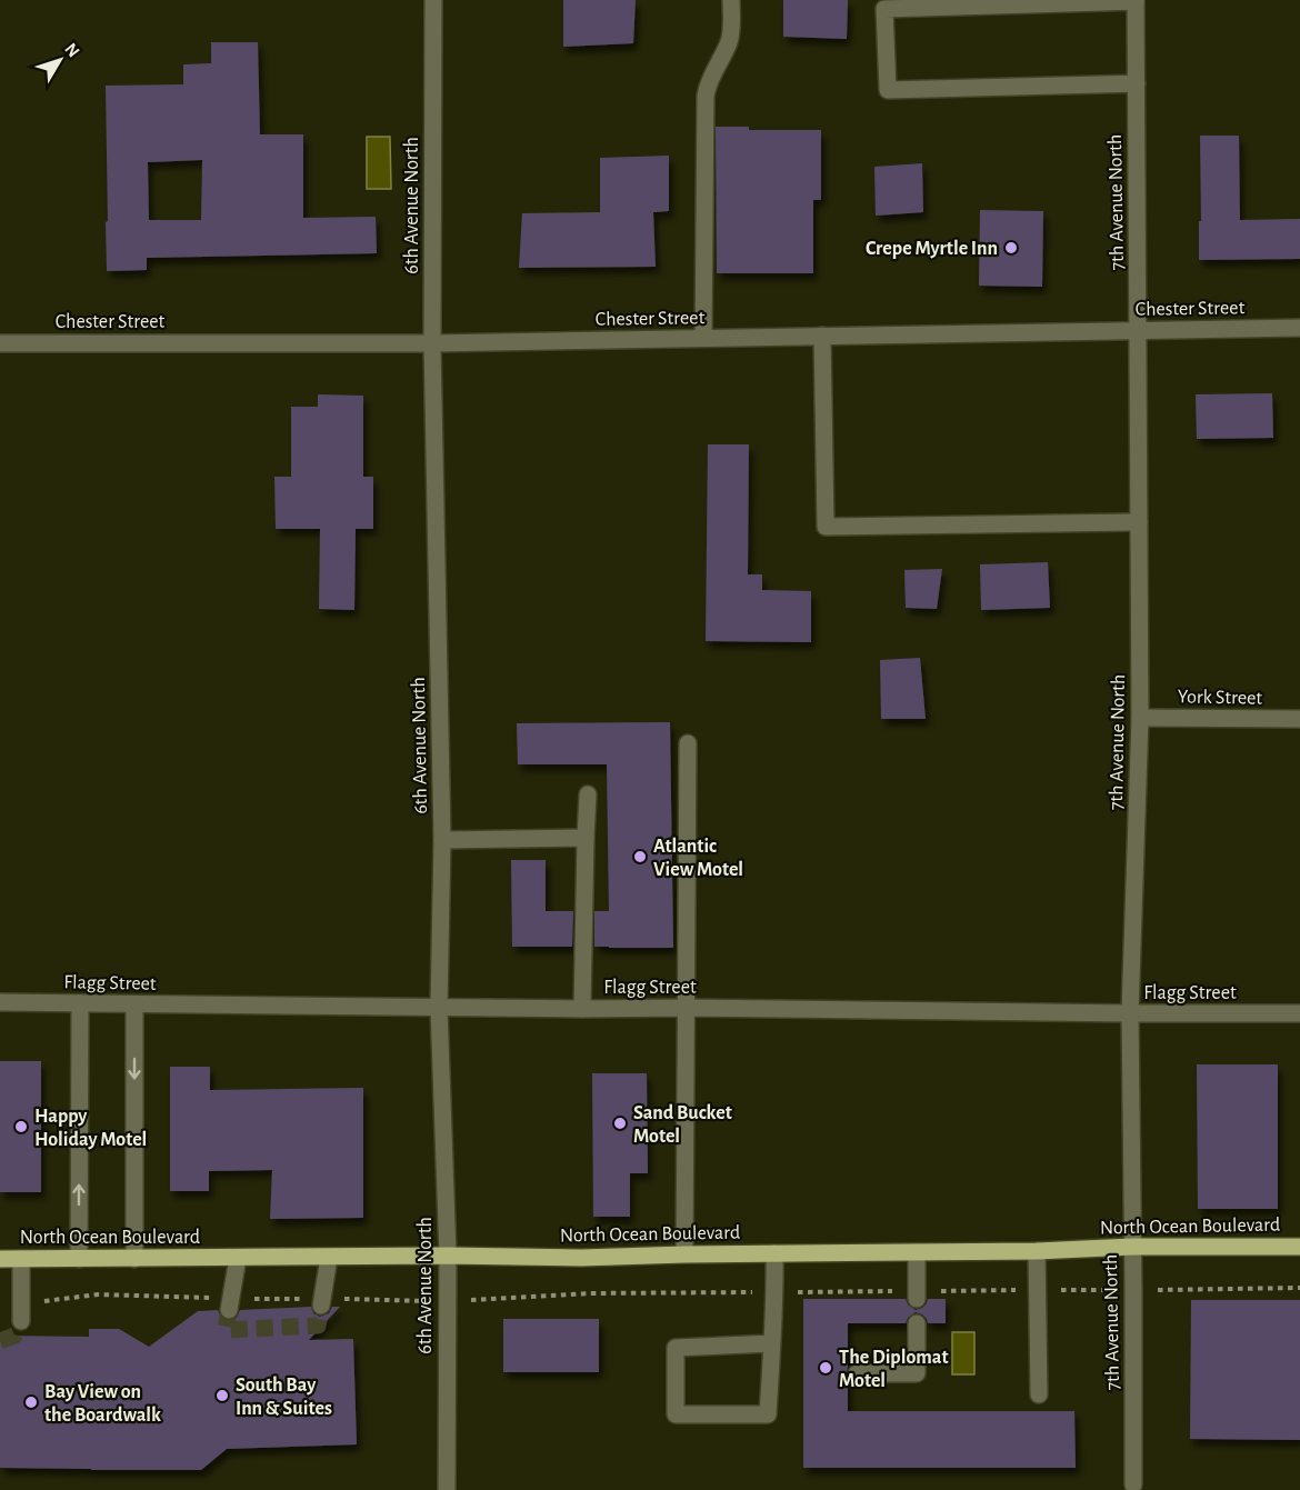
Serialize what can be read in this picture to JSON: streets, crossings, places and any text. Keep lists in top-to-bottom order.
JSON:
{
  "streets": {
    "main road": ["North Ocean Boulevard"],
    "street": [
      "7th Avenue North",
      "6th Avenue North",
      "Chester Street",
      "York Street",
      "Flagg Street"
    ]
  },
  "crossings": [
    ["7th Avenue North", "Chester Street"],
    ["7th Avenue North", "York Street"],
    ["7th Avenue North", "Flagg Street"],
    ["7th Avenue North", "North Ocean Boulevard"],
    ["6th Avenue North", "Chester Street"],
    ["6th Avenue North", "Flagg Street"],
    ["6th Avenue North", "North Ocean Boulevard"]
  ],
  "places": [
    "Crepe Myrtle Inn",
    "Atlantic View Motel",
    "Sand Bucket Motel",
    "Happy Holiday Motel",
    "The Diplomat Motel",
    "South Bay Inn & Suites",
    "Bay View on the Boardwalk"
  ],
  "north": "top right"
}
